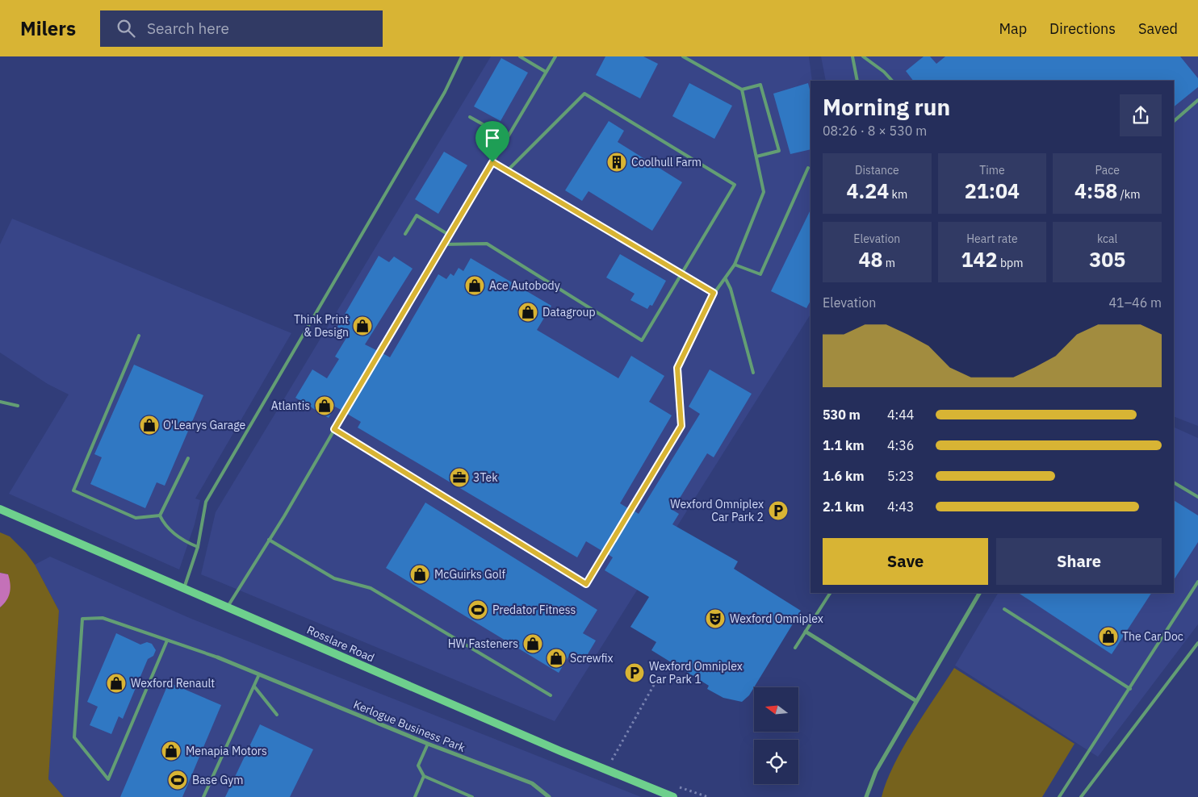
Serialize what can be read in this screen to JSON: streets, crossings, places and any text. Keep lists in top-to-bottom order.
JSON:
{
  "streets": {
    "main road": ["Rosslare Road"],
    "street": ["Kerlogue Business Park"]
  },
  "places": {
    "building": ["Coolhull Farm"],
    "shop": [
      "Ace Autobody",
      "Datagroup",
      "Think Print & Design",
      "Atlantis",
      "O'Learys Garage",
      "McGuirks Golf",
      "The Car Doc",
      "HW Fasteners",
      "Screwfix",
      "Wexford Renault",
      "Menapia Motors"
    ],
    "office": ["3Tek"],
    "parking": ["Wexford Omniplex Car Park 2", "Wexford Omniplex Car Park 1"],
    "sports": ["Predator Fitness", "Base Gym"],
    "theatre": ["Wexford Omniplex"]
  },
  "north": "left",
  "page": {
    "header": "Milers",
    "search": "Search here",
    "nav": ["Map", "Directions", "Saved"],
    "heading": ["Morning run", "08:26 · 8 × 530 m"],
    "stats": [
      ["Distance", "4.24 km"],
      ["Time", "21:04"],
      ["Pace", "4:58 /km"],
      ["Elevation", "48 m"],
      ["Heart rate", "142 bpm"],
      ["kcal", "305"]
    ],
    "chart": ["Elevation", "41–46 m"],
    "list": [
      {
        "name": "530 m",
        "note": "4:44"
      },
      {
        "name": "1.1 km",
        "note": "4:36"
      },
      {
        "name": "1.6 km",
        "note": "5:23"
      },
      {
        "name": "2.1 km",
        "note": "4:43"
      }
    ],
    "buttons": ["Save", "Share"]
  }
}
